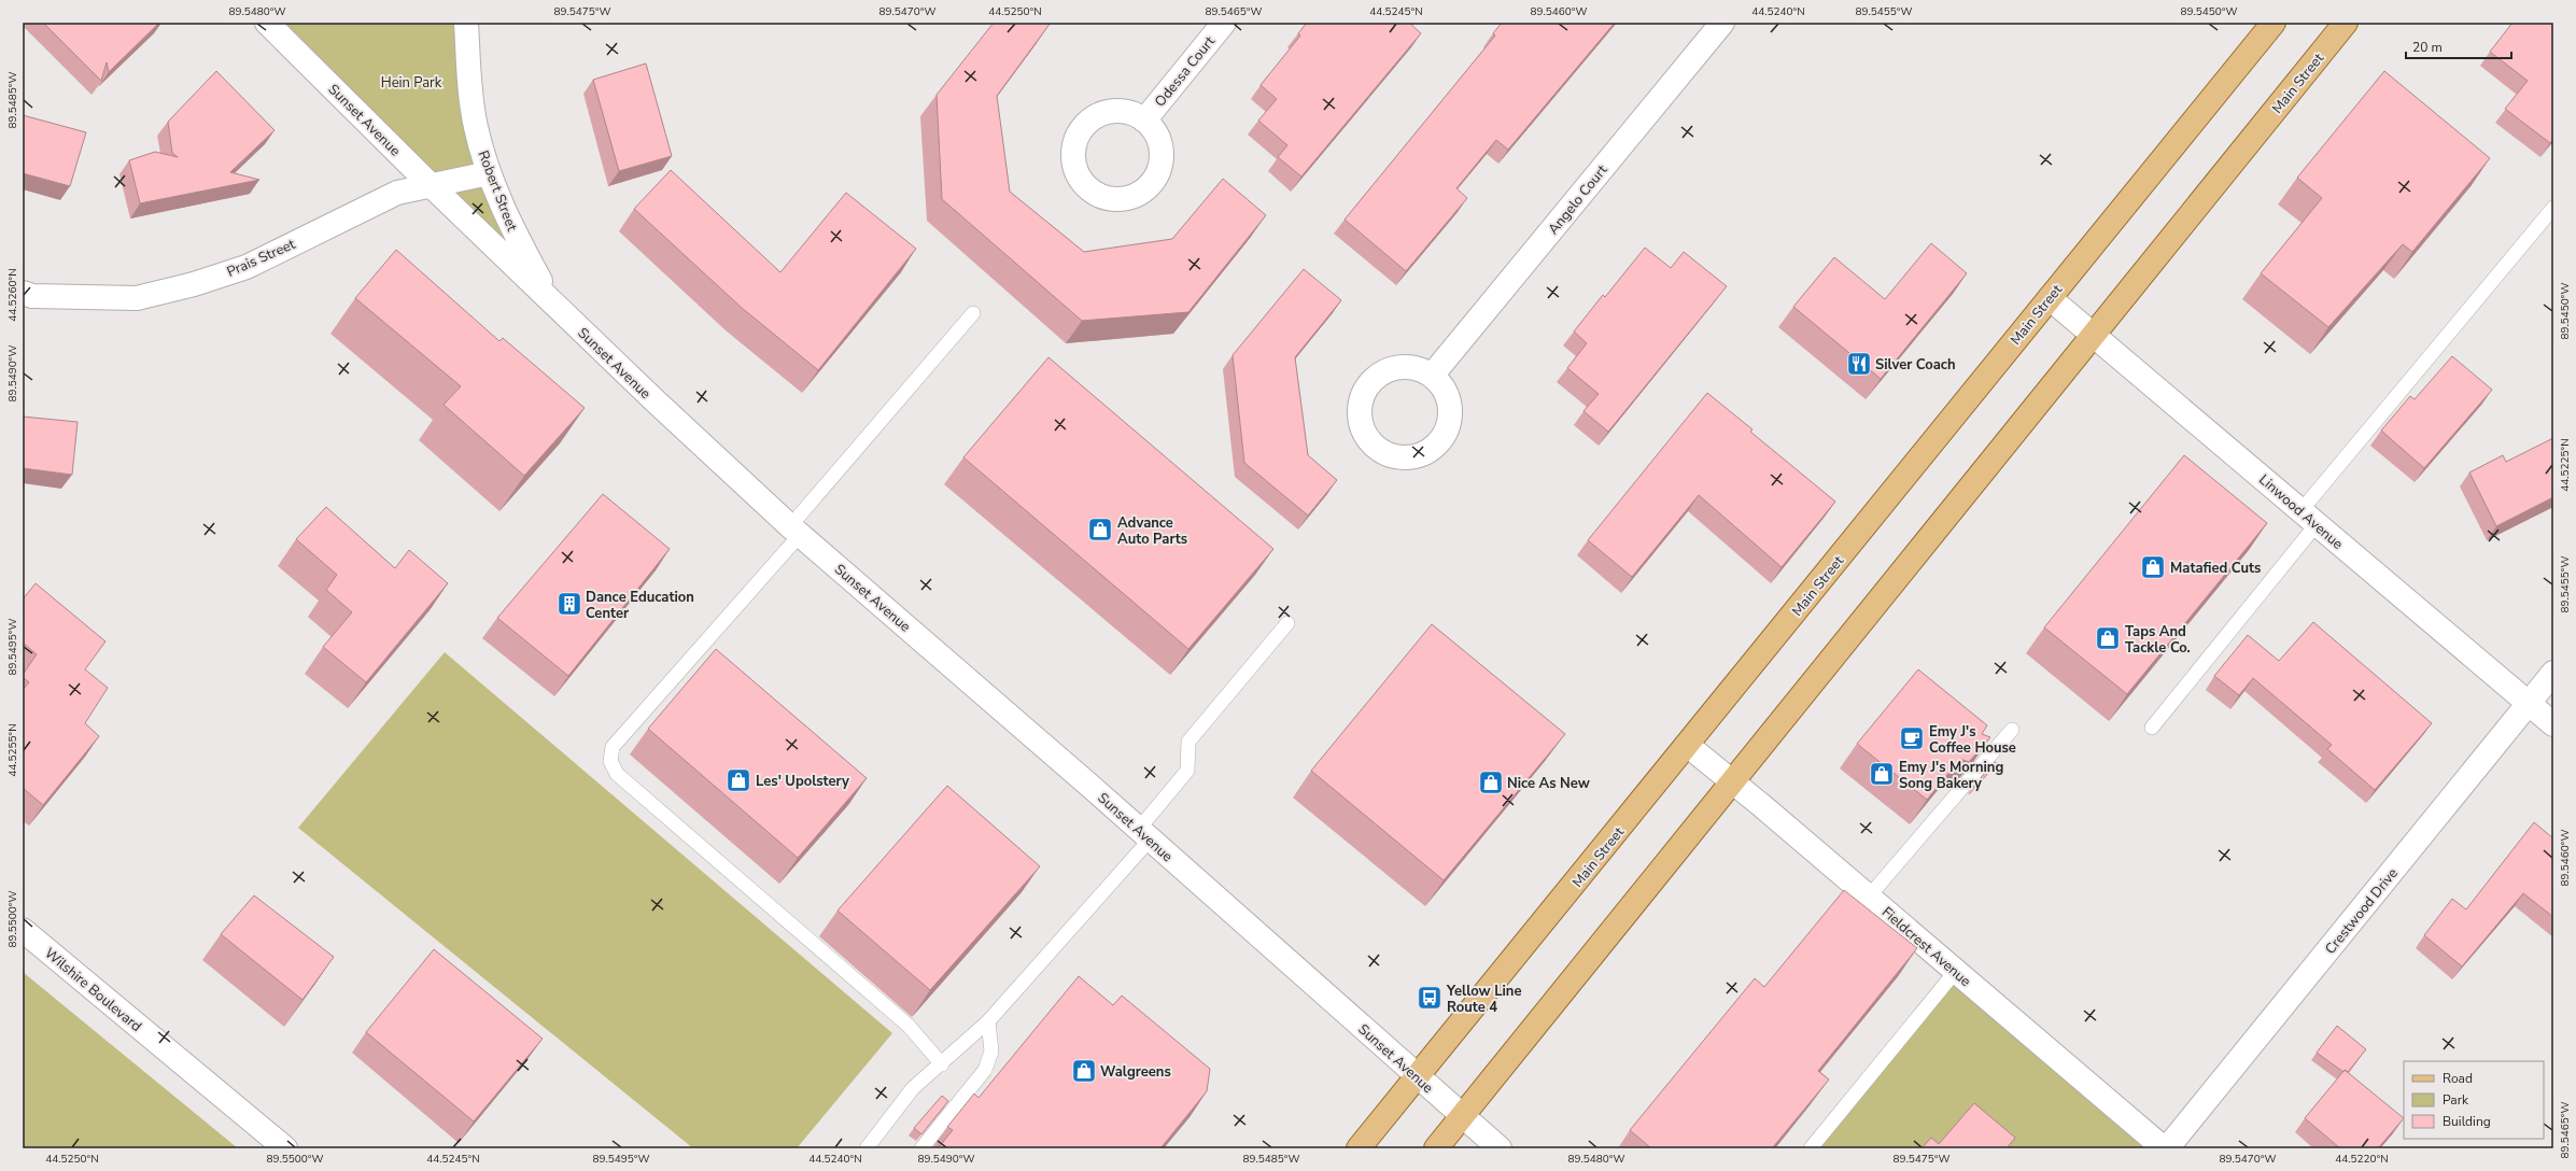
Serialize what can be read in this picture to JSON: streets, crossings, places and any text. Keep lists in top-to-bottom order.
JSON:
{
  "streets": {
    "main road": ["Main Street"],
    "street": [
      "Odessa Court",
      "Sunset Avenue",
      "Robert Street",
      "Angelo Court",
      "Prais Street",
      "Linwood Avenue",
      "Crestwood Drive",
      "Fieldcrest Avenue",
      "Wilshire Boulevard"
    ]
  },
  "crossings": [
    ["Main Street", "Sunset Avenue"],
    ["Main Street", "Linwood Avenue"],
    ["Main Street", "Fieldcrest Avenue"],
    ["Sunset Avenue", "Robert Street"],
    ["Sunset Avenue", "Prais Street"],
    ["Robert Street", "Prais Street"],
    ["Linwood Avenue", "Crestwood Drive"],
    ["Crestwood Drive", "Fieldcrest Avenue"]
  ],
  "parks": ["Hein Park"],
  "places": {
    "restaurant": ["Silver Coach"],
    "shop": [
      "Advance Auto Parts",
      "Matafied Cuts",
      "Taps And Tackle Co.",
      "Emy J's Morning Song Bakery",
      "Les' Upolstery",
      "Nice As New",
      "Walgreens"
    ],
    "building": ["Dance Education Center"],
    "cafe": ["Emy J's Coffee House"],
    "bus stop": ["Yellow Line Route 4"]
  },
  "legend": ["Road", "Park", "Building"],
  "scale_bar": "20 m",
  "coordinates": [
    "89.5480°W",
    "89.5475°W",
    "89.5470°W",
    "44.5250°N",
    "89.5465°W",
    "44.5245°N",
    "89.5460°W",
    "44.5240°N",
    "89.5455°W",
    "89.5450°W",
    "89.5485°W",
    "44.5260°N",
    "89.5490°W",
    "44.5225°N",
    "89.5495°W",
    "44.5255°N",
    "89.5500°W",
    "44.5220°N"
  ]
}
